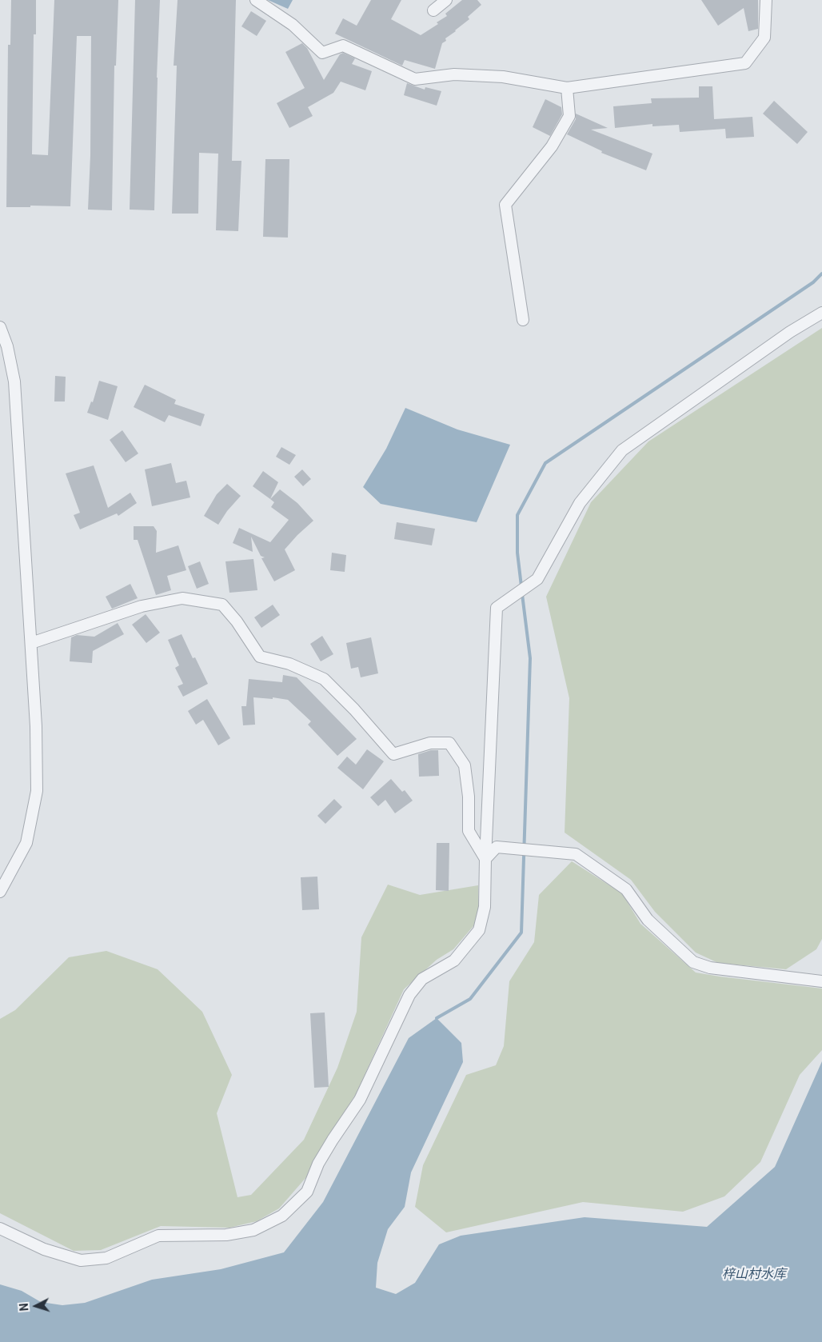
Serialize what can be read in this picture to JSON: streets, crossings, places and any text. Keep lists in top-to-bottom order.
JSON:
{
  "water": ["梓山村水库"],
  "north": "left"
}
